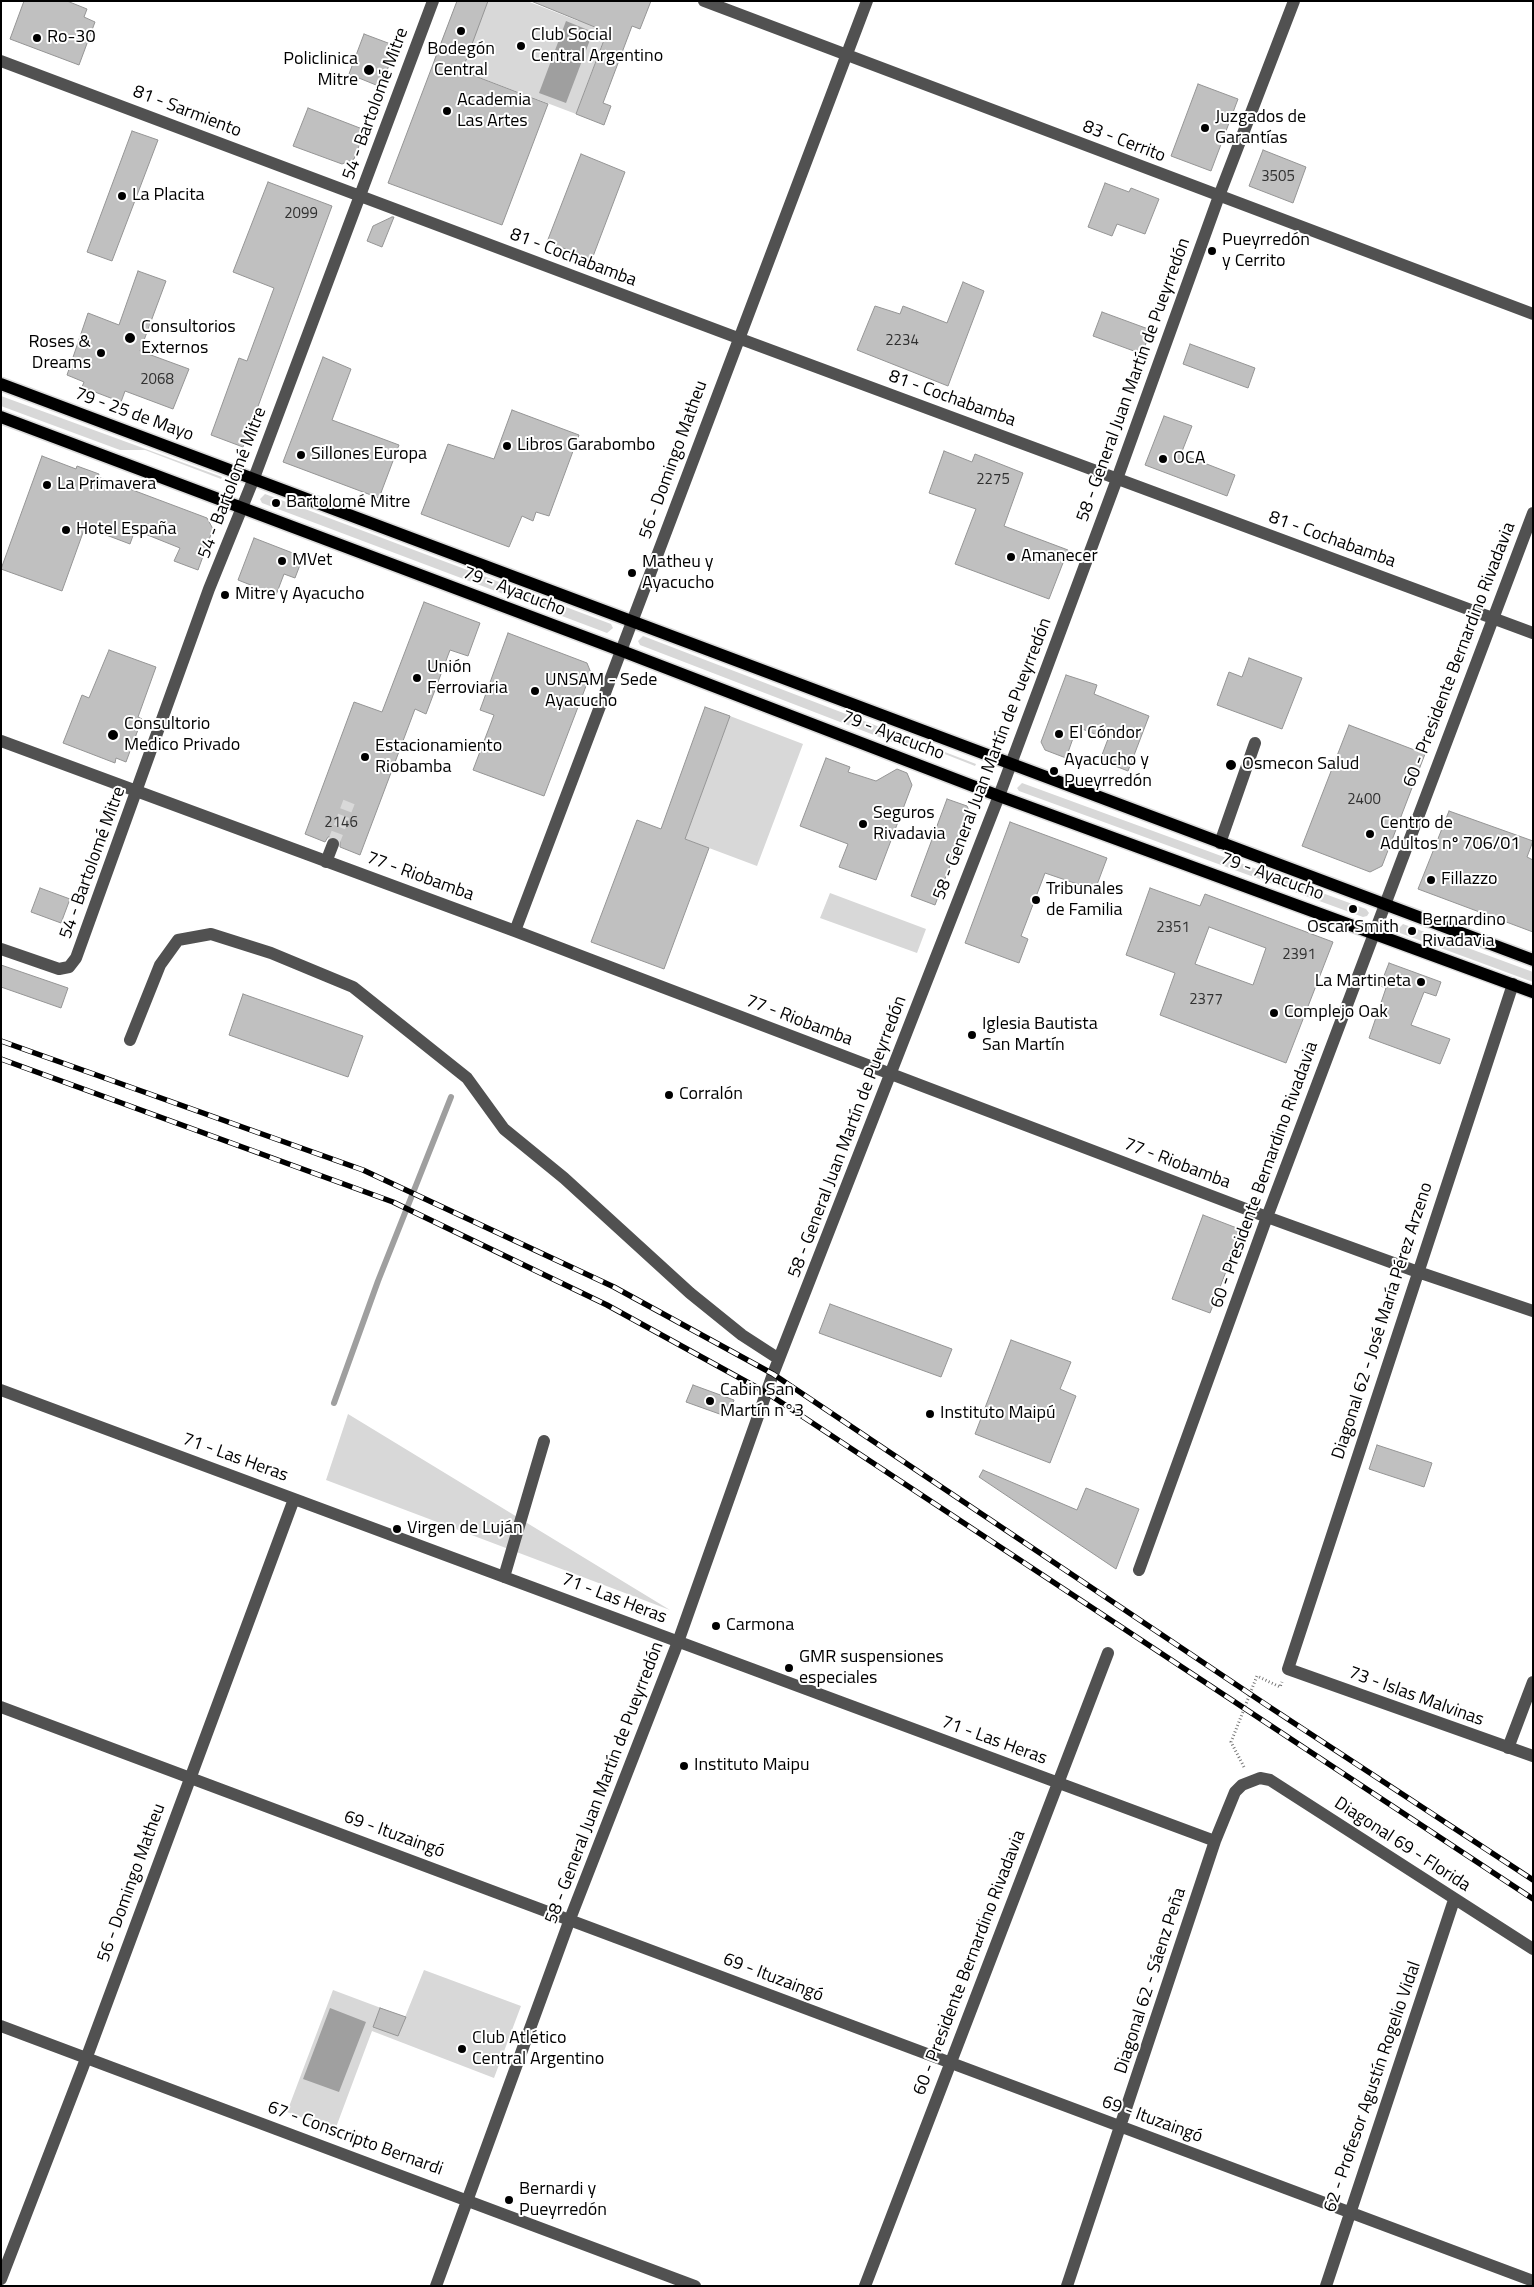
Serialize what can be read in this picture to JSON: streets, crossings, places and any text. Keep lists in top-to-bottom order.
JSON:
{
  "streets": {
    "main road": ["79 - 25 de Mayo", "79 - Ayacucho"],
    "street": [
      "54 - Bartolomé Mitre",
      "81 - Sarmiento",
      "83 - Cerrito",
      "81 - Cochabamba",
      "58 - General Juan Martín de Pueyrredón",
      "56 - Domingo Matheu",
      "60 - Presidente Bernardino Rivadavia",
      "77 - Riobamba",
      "Diagonal 62 - José María Pérez Arzeno",
      "71 - Las Heras",
      "73 - Islas Malvinas",
      "69 - Ituzaingó",
      "Diagonal 69 - Florida",
      "Diagonal 62 - Sáenz Peña",
      "62 - Profesor Agustín Rogelio Vidal",
      "67 - Conscripto Bernardi"
    ]
  },
  "crossings": [
    ["54 - Bartolomé Mitre", "81 - Sarmiento"],
    ["54 - Bartolomé Mitre", "81 - Cochabamba"],
    ["54 - Bartolomé Mitre", "79 - 25 de Mayo"],
    ["54 - Bartolomé Mitre", "79 - Ayacucho"],
    ["54 - Bartolomé Mitre", "77 - Riobamba"],
    ["81 - Sarmiento", "81 - Cochabamba"],
    ["83 - Cerrito", "58 - General Juan Martín de Pueyrredón"],
    ["83 - Cerrito", "56 - Domingo Matheu"],
    ["81 - Cochabamba", "58 - General Juan Martín de Pueyrredón"],
    ["81 - Cochabamba", "56 - Domingo Matheu"],
    ["81 - Cochabamba", "60 - Presidente Bernardino Rivadavia"],
    ["58 - General Juan Martín de Pueyrredón", "79 - Ayacucho"],
    ["58 - General Juan Martín de Pueyrredón", "77 - Riobamba"],
    ["58 - General Juan Martín de Pueyrredón", "71 - Las Heras"],
    ["58 - General Juan Martín de Pueyrredón", "69 - Ituzaingó"],
    ["58 - General Juan Martín de Pueyrredón", "67 - Conscripto Bernardi"],
    ["79 - 25 de Mayo", "79 - Ayacucho"],
    ["56 - Domingo Matheu", "79 - Ayacucho"],
    ["56 - Domingo Matheu", "77 - Riobamba"],
    ["56 - Domingo Matheu", "71 - Las Heras"],
    ["56 - Domingo Matheu", "69 - Ituzaingó"],
    ["56 - Domingo Matheu", "67 - Conscripto Bernardi"],
    ["79 - Ayacucho", "60 - Presidente Bernardino Rivadavia"],
    ["79 - Ayacucho", "Diagonal 62 - José María Pérez Arzeno"],
    ["60 - Presidente Bernardino Rivadavia", "77 - Riobamba"],
    ["60 - Presidente Bernardino Rivadavia", "71 - Las Heras"],
    ["60 - Presidente Bernardino Rivadavia", "69 - Ituzaingó"],
    ["77 - Riobamba", "Diagonal 62 - José María Pérez Arzeno"],
    ["Diagonal 62 - José María Pérez Arzeno", "73 - Islas Malvinas"],
    ["71 - Las Heras", "Diagonal 62 - Sáenz Peña"],
    ["69 - Ituzaingó", "Diagonal 62 - Sáenz Peña"],
    ["69 - Ituzaingó", "62 - Profesor Agustín Rogelio Vidal"],
    ["Diagonal 69 - Florida", "Diagonal 62 - Sáenz Peña"],
    ["Diagonal 69 - Florida", "62 - Profesor Agustín Rogelio Vidal"]
  ],
  "places": [
    "Bodegón Central",
    "Ro-30",
    "Club Social Central Argentino",
    "Policlinica Mitre",
    "Academia Las Artes",
    "Juzgados de Garantías",
    "La Placita",
    "Pueyrredón y Cerrito",
    "Consultorios Externos",
    "Roses & Dreams",
    "Libros Garabombo",
    "Sillones Europa",
    "OCA",
    "La Primavera",
    "Bartolomé Mitre",
    "Hotel España",
    "Amanecer",
    "MVet",
    "Matheu y Ayacucho",
    "Mitre y Ayacucho",
    "Unión Ferroviaria",
    "UNSAM - Sede Ayacucho",
    "El Cóndor",
    "Consultorio Medico Privado",
    "Estacionamiento Riobamba",
    "Osmecon Salud",
    "Ayacucho y Pueyrredón",
    "Seguros Rivadavia",
    "Centro de Adultos nº 706/01",
    "Fillazzo",
    "Tribunales de Familia",
    "Oscar Smith",
    "Bernardino Rivadavia",
    "La Martineta",
    "Complejo Oak",
    "Iglesia Bautista San Martín",
    "Corralón",
    "Cabin San Martín n°3",
    "Instituto Maipú",
    "Virgen de Luján",
    "Carmona",
    "GMR suspensiones especiales",
    "Instituto Maipu",
    "Club Atlético Central Argentino",
    "Bernardi y Pueyrredón"
  ],
  "house_numbers": [
    "3505",
    "2099",
    "2234",
    "2068",
    "2275",
    "2400",
    "2146",
    "2351",
    "2391",
    "2377"
  ]
}
